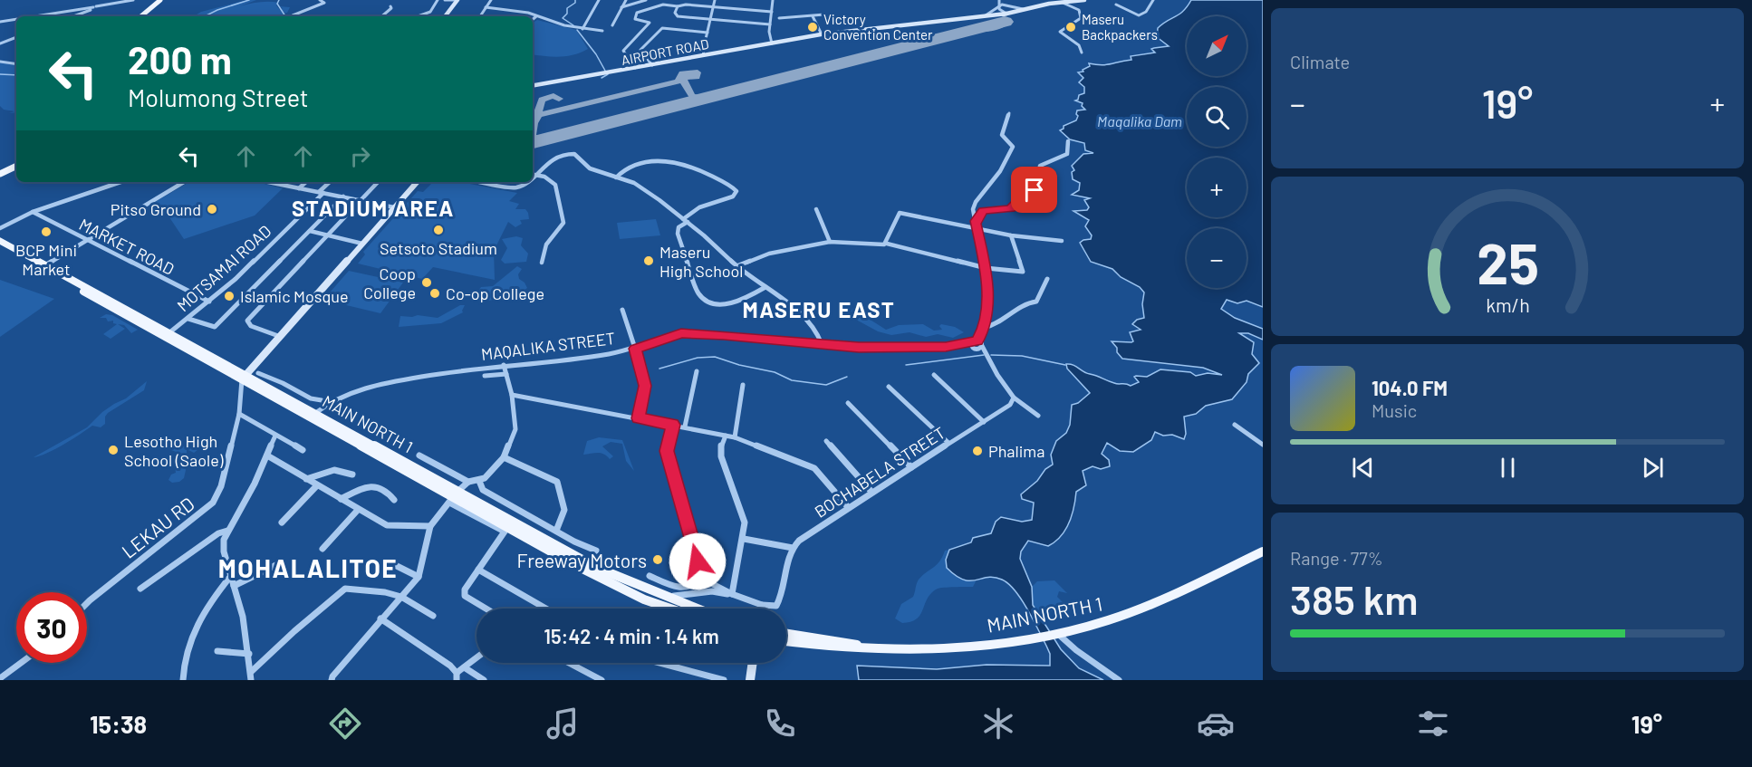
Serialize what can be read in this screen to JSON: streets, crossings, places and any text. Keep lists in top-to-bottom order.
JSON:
{
  "streets": {
    "main road": ["AIRPORT ROAD", "MAIN NORTH 1"],
    "street": [
      "MARKET ROAD",
      "MOTSAMAI ROAD",
      "MAQALIKA STREET",
      "BOCHABELA STREET",
      "LEKAU RD"
    ]
  },
  "crossings": [
    ["MARKET ROAD", "MOTSAMAI ROAD"],
    ["MOTSAMAI ROAD", "MAIN NORTH 1"],
    ["MAQALIKA STREET", "MAIN NORTH 1"],
    ["MAIN NORTH 1", "LEKAU RD"]
  ],
  "districts": ["STADIUM AREA", "MASERU EAST", "MOHALALITOE"],
  "water": ["Maqalika Dam"],
  "places": [
    "Victory Convention Center",
    "Maseru Backpackers",
    "Pitso Ground",
    "Setsoto Stadium",
    "BCP Mini Market",
    "Maseru High School",
    "Coop College",
    "Co-op College",
    "Islamic Mosque",
    "Lesotho High School (Saole)",
    "Phalima",
    "Freeway Motors"
  ],
  "north": "top right",
  "page": {
    "tile": [
      "Climate",
      ["Range · 77%", "385 km"]
    ],
    "map_buttons": ["+", "−"],
    "turn": ["200 m", "Molumong Street"],
    "heat": ["−", "19°", "+"],
    "song": ["104.0 FM", "Music"],
    "limit": "30",
    "trip": "15:42 · 4 min · 1.4 km",
    "tabs": ["15:38", "19°"],
    "gauge": ["25", "km/h"]
  }
}
